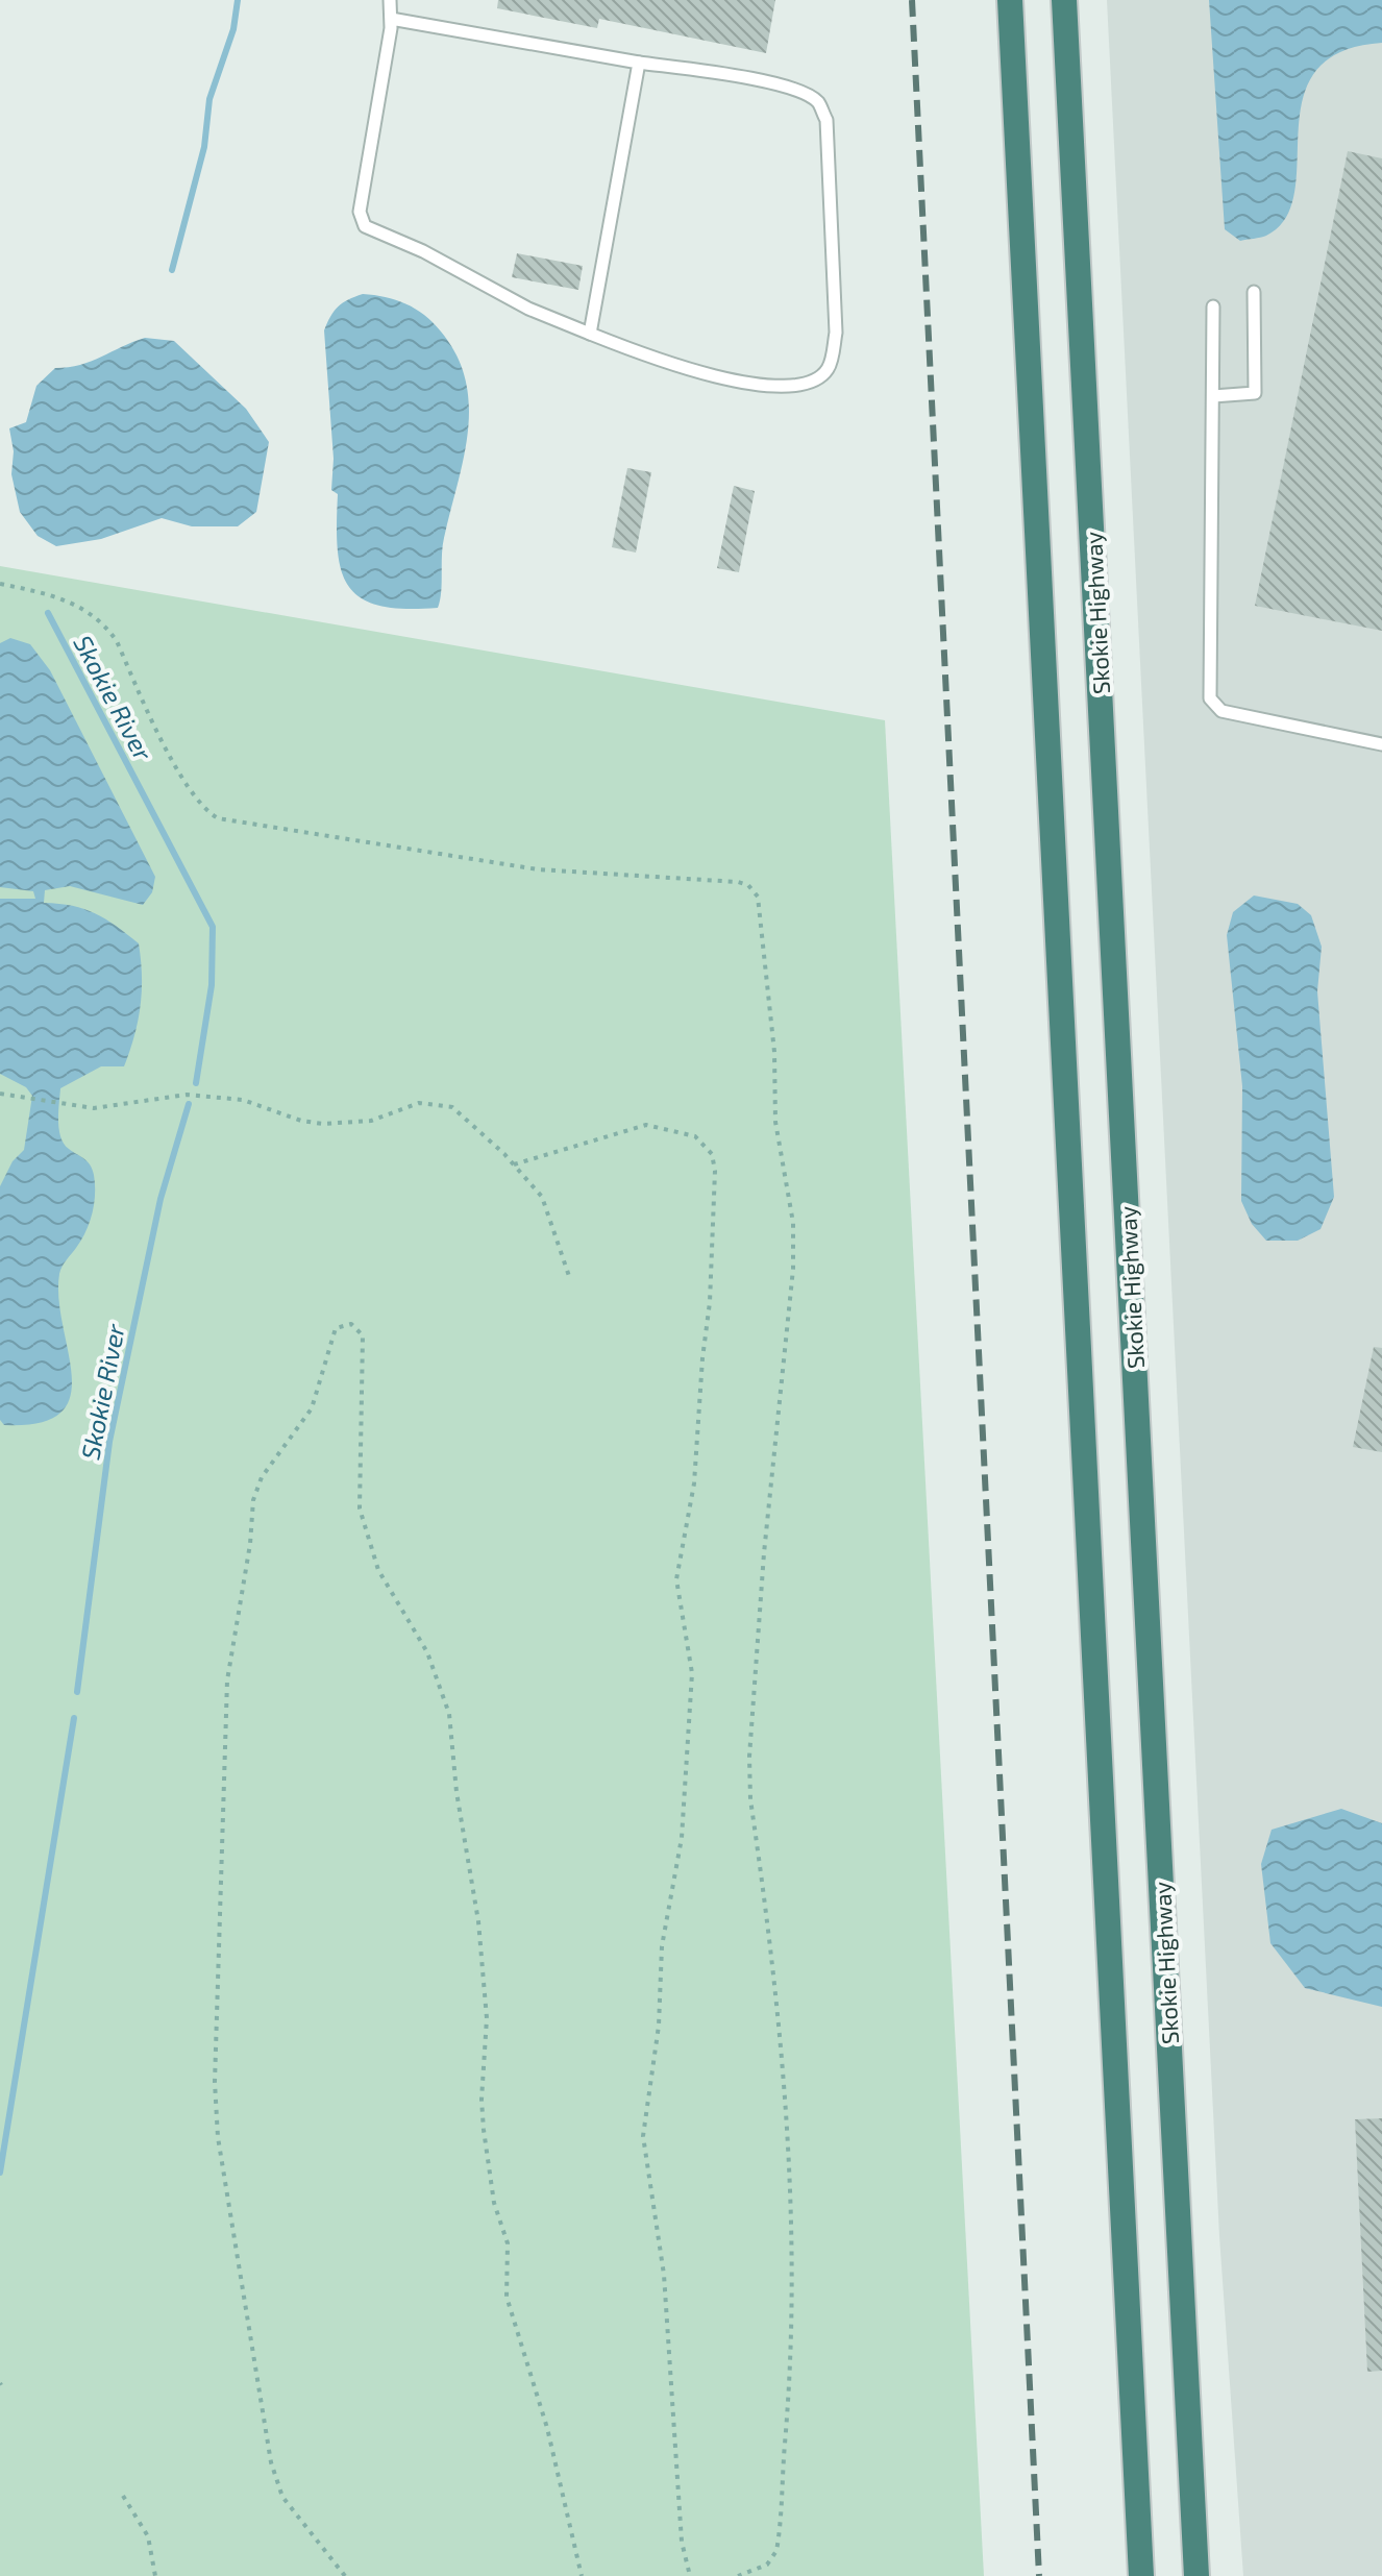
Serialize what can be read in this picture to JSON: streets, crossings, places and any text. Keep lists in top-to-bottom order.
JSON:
{
  "streets": {
    "highway": ["Skokie Highway"]
  },
  "water": ["Skokie River"]
}
